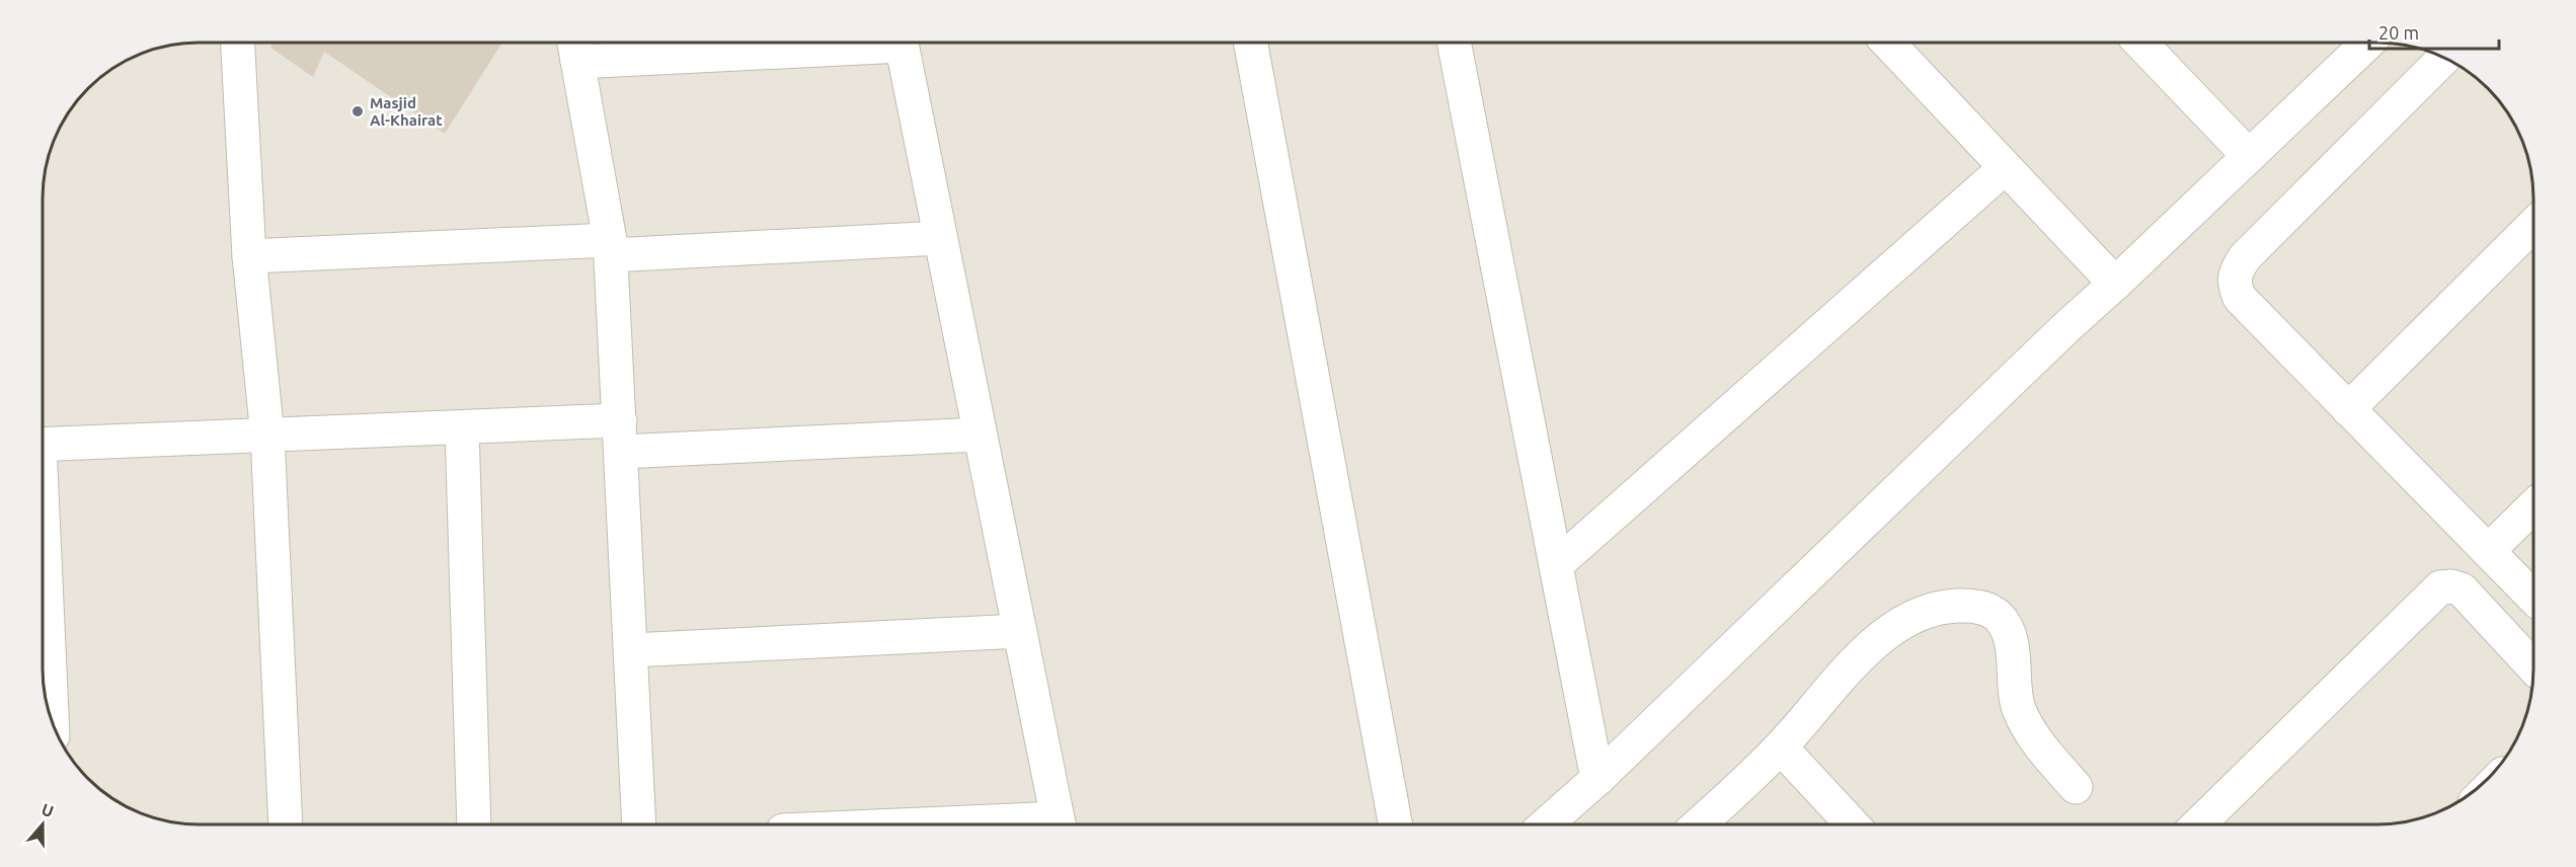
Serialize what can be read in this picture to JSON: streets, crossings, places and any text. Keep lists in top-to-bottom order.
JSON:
{
  "places": ["Masjid Al-Khairat"],
  "scale_bar": "20 m",
  "north": "top"
}
